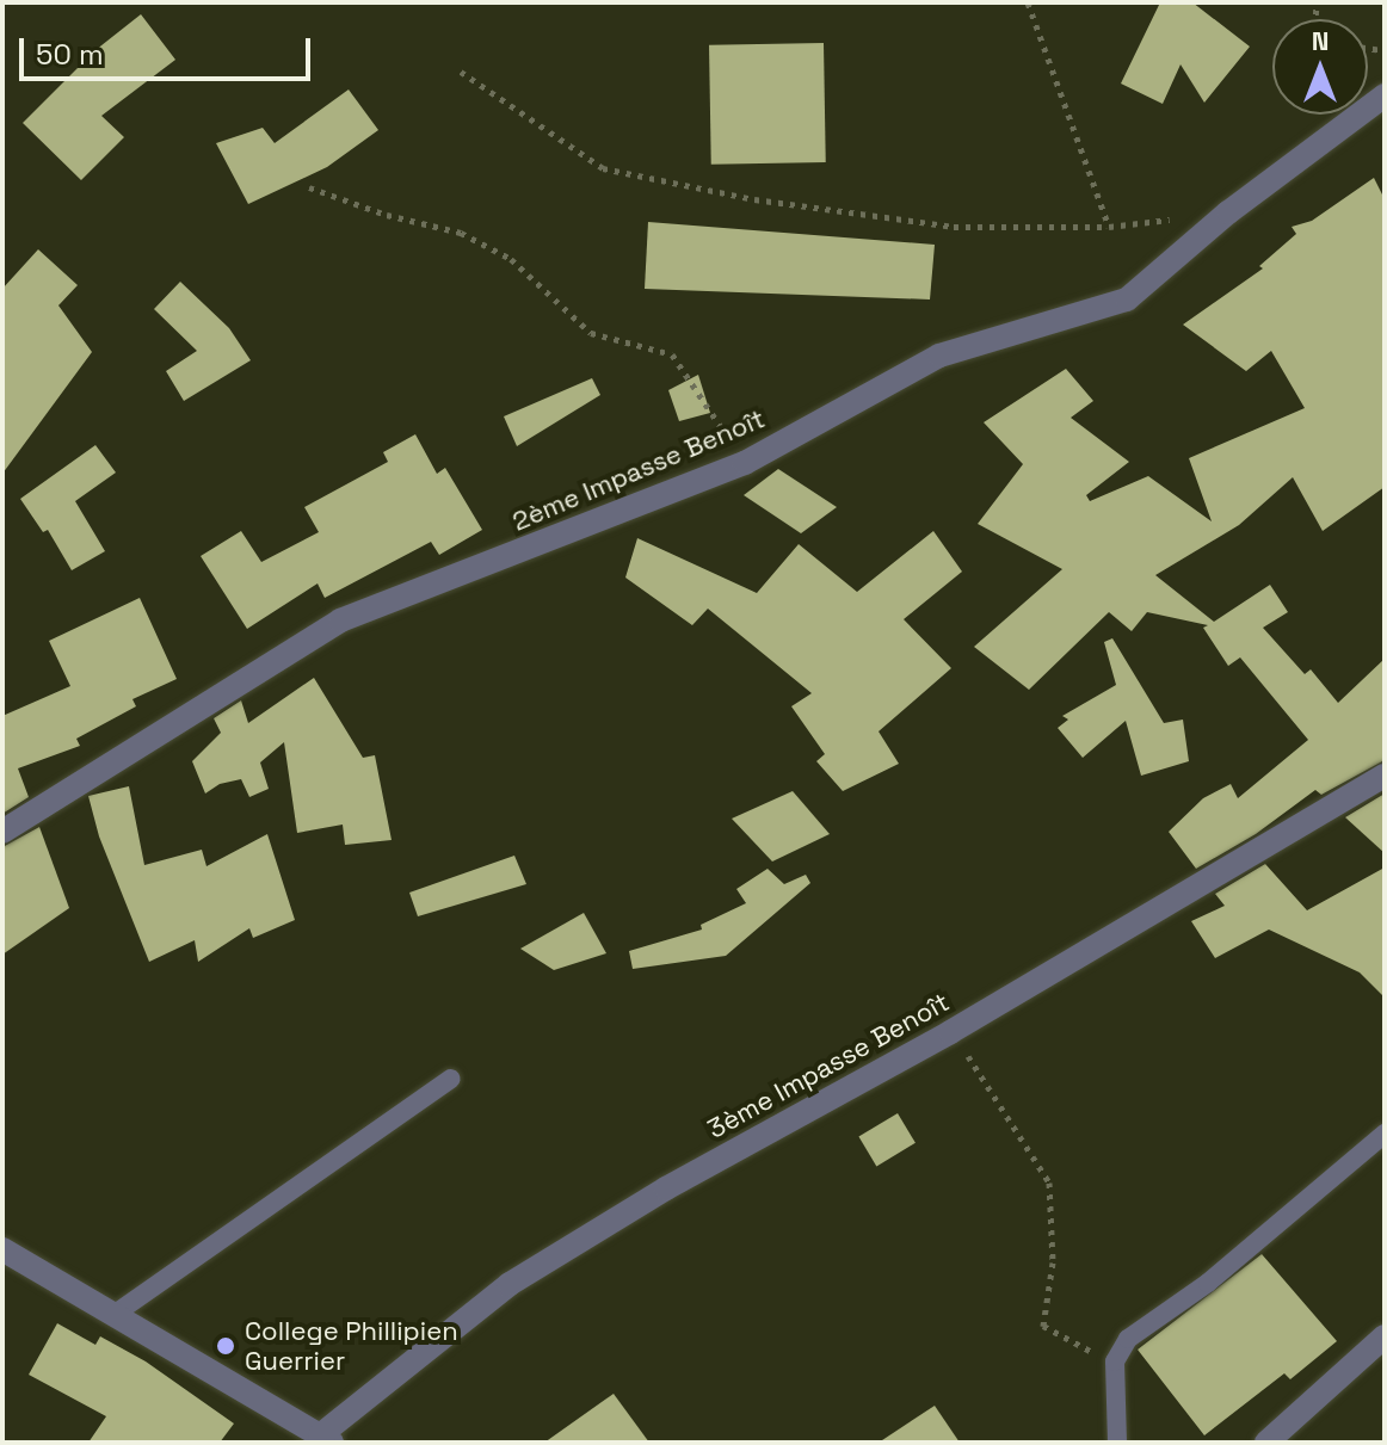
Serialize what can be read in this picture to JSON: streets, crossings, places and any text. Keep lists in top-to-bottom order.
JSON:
{
  "streets": {
    "street": ["2ème Impasse Benoît", "3ème Impasse Benoît"]
  },
  "places": ["College Phillipien Guerrier"],
  "scale_bar": "50 m",
  "north": "top"
}
